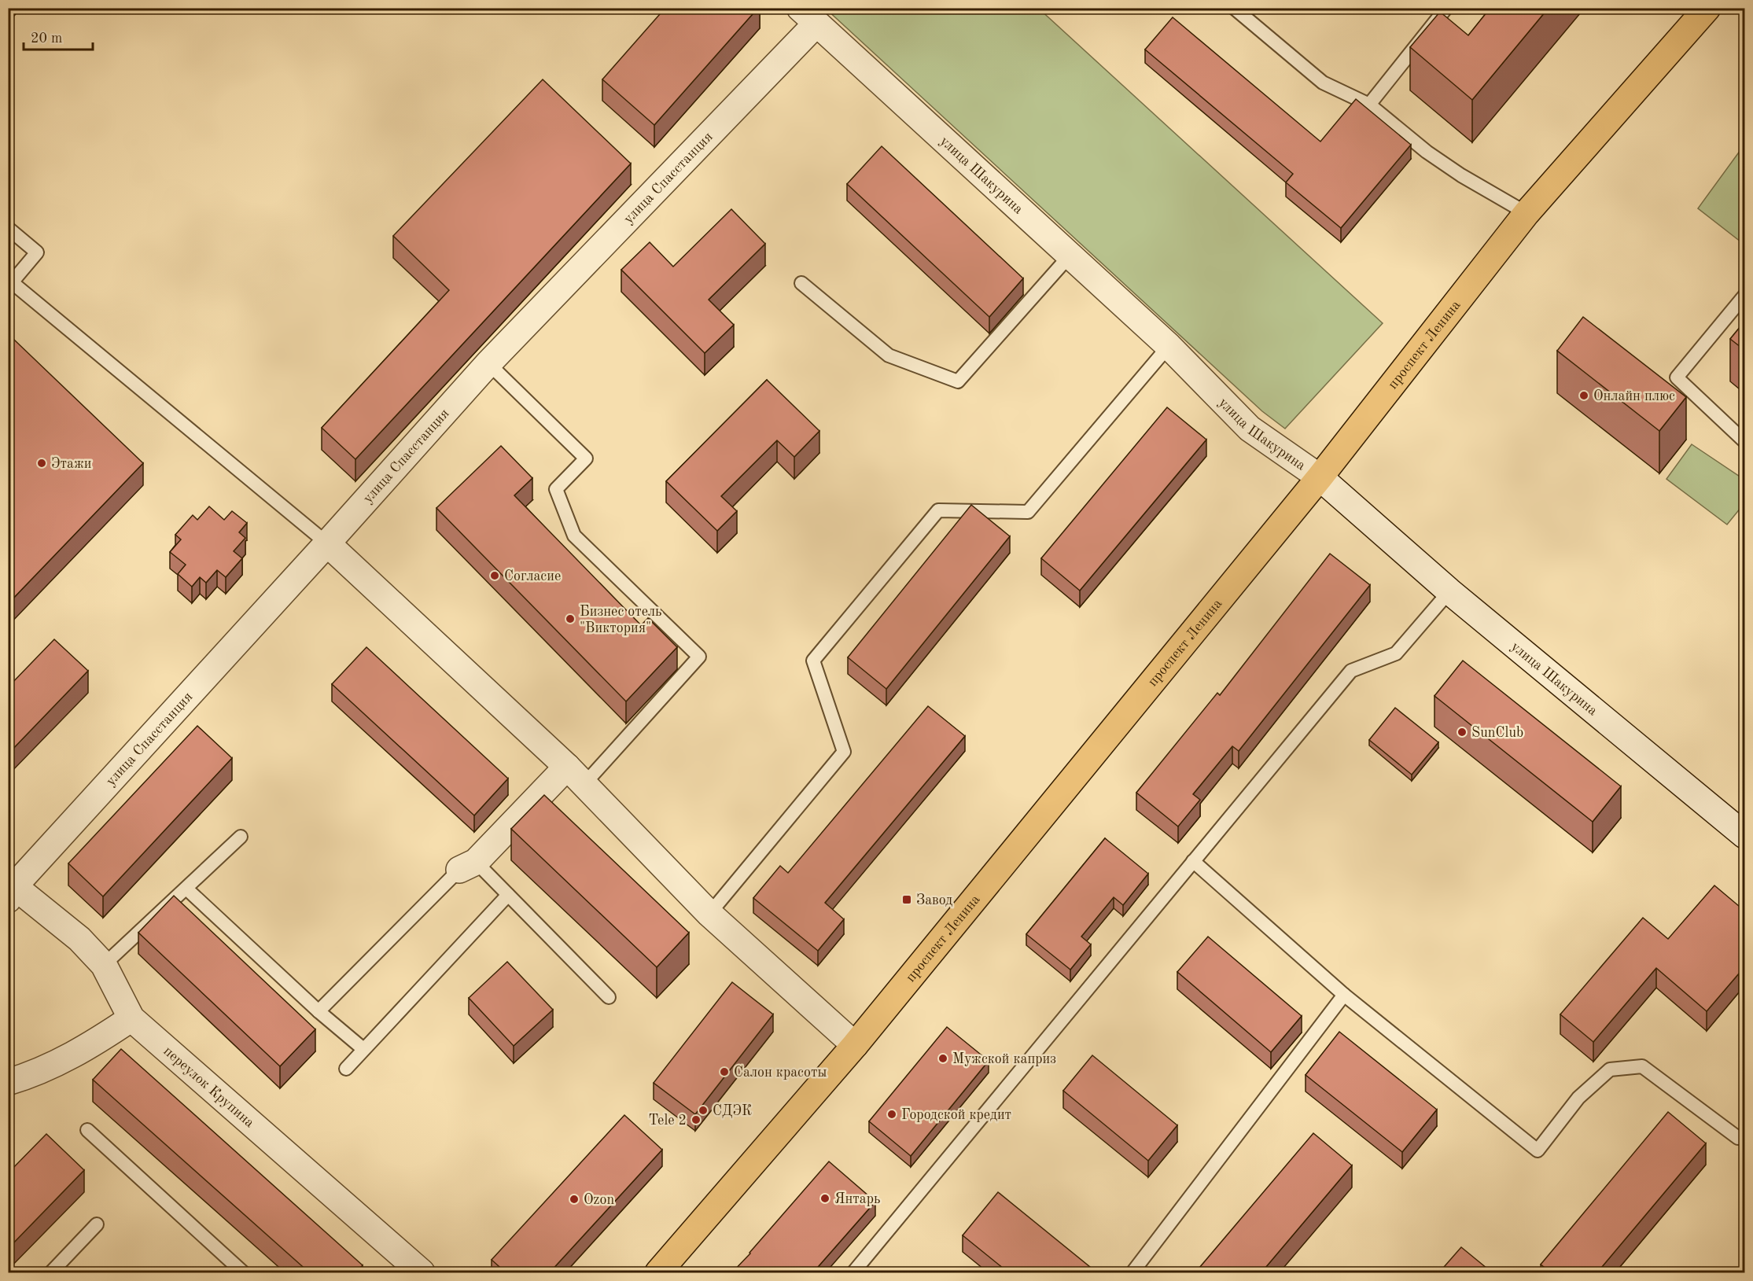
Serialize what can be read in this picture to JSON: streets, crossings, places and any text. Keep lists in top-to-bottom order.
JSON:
{
  "streets": {
    "main road": ["проспект Ленина"],
    "street": ["улица Шакурина", "улица Спасстанция", "переулок Крупина"]
  },
  "crossings": [
    ["улица Шакурина", "улица Спасстанция"],
    ["улица Шакурина", "проспект Ленина"],
    ["улица Спасстанция", "переулок Крупина"]
  ],
  "places": {
    "other": [
      "Онлайн плюс",
      "Этажи",
      "Согласие",
      "Бизнес отель \"Виктория\"",
      "SunClub",
      "Мужской каприз",
      "Салон красоты",
      "СДЭК",
      "Городской кредит",
      "Tele 2",
      "Янтарь",
      "Ozon"
    ],
    "transit": ["Завод"]
  },
  "scale_bar": "20 m"
}
